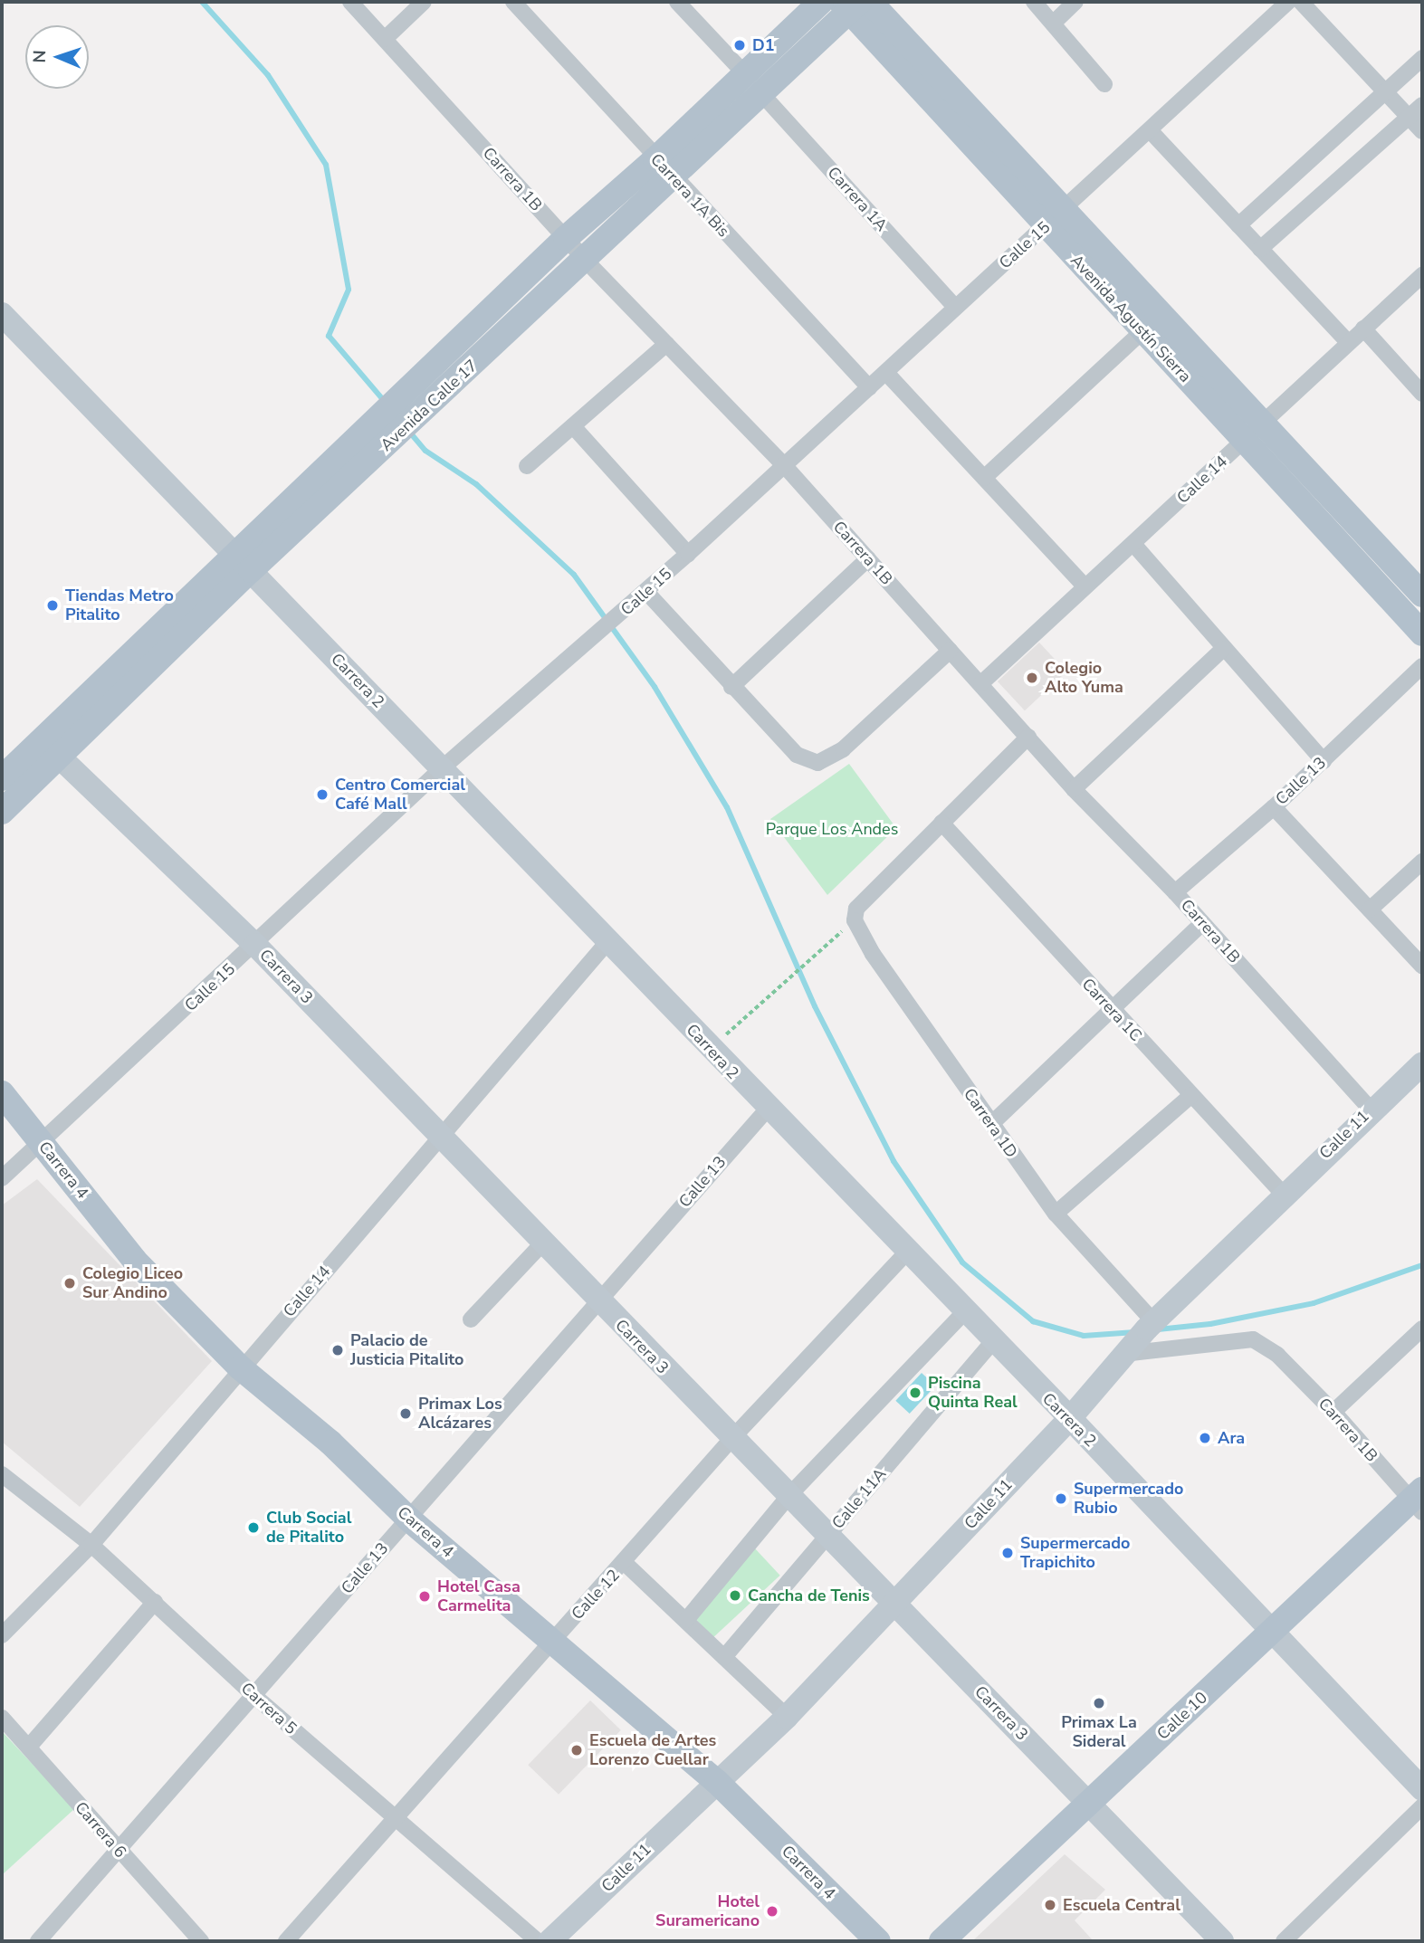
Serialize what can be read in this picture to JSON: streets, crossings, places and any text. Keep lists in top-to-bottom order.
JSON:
{
  "streets": {
    "main road": [
      "Avenida Agustín Sierra",
      "Avenida Calle 17",
      "Carrera 2",
      "Carrera 3",
      "Calle 11",
      "Carrera 4",
      "Calle 10"
    ],
    "street": [
      "Carrera 1B",
      "Carrera 1A Bis",
      "Carrera 1A",
      "Calle 15",
      "Calle 14",
      "Calle 13",
      "Carrera 1C",
      "Carrera 1D",
      "Calle 11A",
      "Calle 12",
      "Carrera 5",
      "Carrera 6"
    ]
  },
  "crossings": [
    ["Carrera 1B", "Calle 15"],
    ["Carrera 1B", "Avenida Calle 17"],
    ["Carrera 1B", "Calle 14"],
    ["Carrera 1B", "Calle 13"],
    ["Carrera 1B", "Calle 11"],
    ["Carrera 1B", "Calle 10"],
    ["Carrera 1A Bis", "Calle 15"],
    ["Carrera 1A Bis", "Avenida Calle 17"],
    ["Carrera 1A", "Calle 15"],
    ["Carrera 1A", "Avenida Calle 17"],
    ["Calle 15", "Avenida Agustín Sierra"],
    ["Calle 15", "Carrera 2"],
    ["Calle 15", "Carrera 3"],
    ["Calle 15", "Carrera 4"],
    ["Avenida Agustín Sierra", "Avenida Calle 17"],
    ["Avenida Agustín Sierra", "Calle 14"],
    ["Avenida Calle 17", "Carrera 2"],
    ["Avenida Calle 17", "Carrera 3"],
    ["Calle 14", "Carrera 2"],
    ["Calle 14", "Carrera 3"],
    ["Calle 14", "Carrera 4"],
    ["Calle 14", "Carrera 5"],
    ["Carrera 2", "Calle 13"],
    ["Carrera 2", "Calle 11"],
    ["Carrera 2", "Calle 11A"],
    ["Carrera 2", "Calle 12"],
    ["Carrera 2", "Calle 10"],
    ["Calle 13", "Carrera 3"],
    ["Calle 13", "Carrera 4"],
    ["Calle 13", "Carrera 5"],
    ["Calle 13", "Carrera 6"],
    ["Carrera 3", "Calle 11"],
    ["Carrera 3", "Calle 11A"],
    ["Carrera 3", "Calle 12"],
    ["Carrera 3", "Calle 10"],
    ["Carrera 1C", "Calle 11"],
    ["Carrera 1D", "Calle 11"],
    ["Calle 11", "Carrera 4"],
    ["Carrera 4", "Calle 12"],
    ["Calle 12", "Carrera 5"]
  ],
  "parks": ["Parque Los Andes"],
  "places": [
    "D1",
    "Tiendas Metro Pitalito",
    "Colegio Alto Yuma",
    "Centro Comercial Café Mall",
    "Colegio Liceo Sur Andino",
    "Palacio de Justicia Pitalito",
    "Piscina Quinta Real",
    "Primax Los Alcázares",
    "Ara",
    "Supermercado Rubio",
    "Club Social de Pitalito",
    "Supermercado Trapichito",
    "Cancha de Tenis",
    "Hotel Casa Carmelita",
    "Primax La Sideral",
    "Escuela de Artes Lorenzo Cuellar",
    "Escuela Central",
    "Hotel Suramericano"
  ],
  "north": "left"
}
